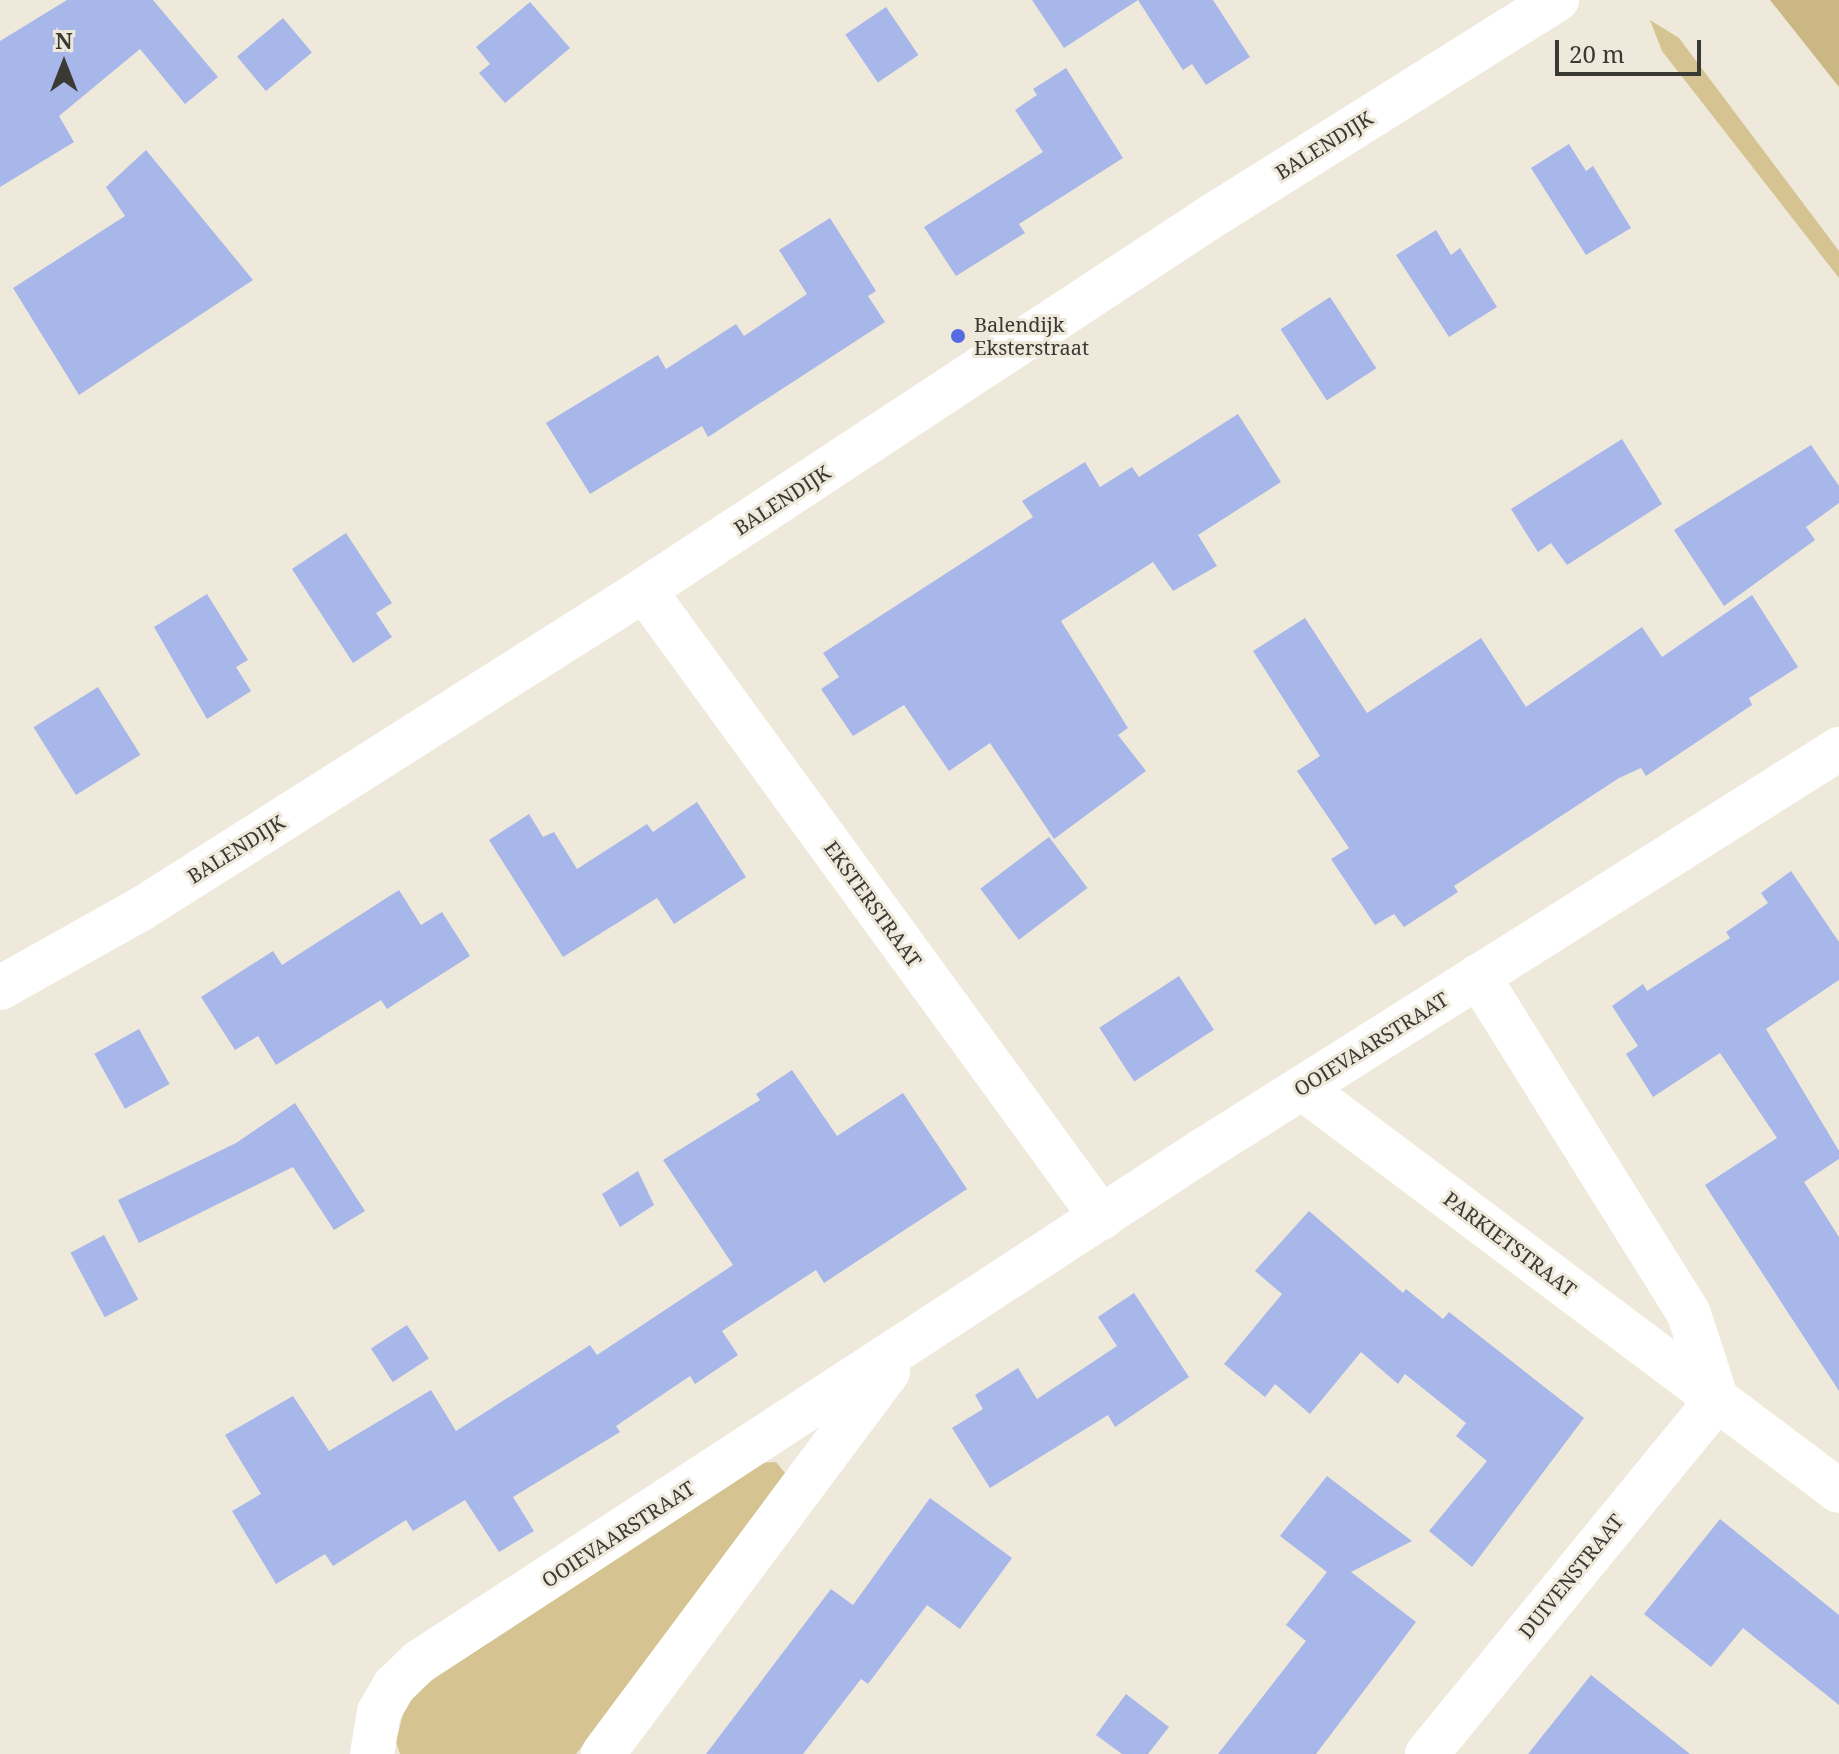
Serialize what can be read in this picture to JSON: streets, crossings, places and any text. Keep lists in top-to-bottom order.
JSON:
{
  "streets": {
    "street": [
      "BALENDIJK",
      "EKSTERSTRAAT",
      "OOIEVAARSTRAAT",
      "PARKIETSTRAAT",
      "DUIVENSTRAAT"
    ]
  },
  "crossings": [
    ["BALENDIJK", "EKSTERSTRAAT"],
    ["EKSTERSTRAAT", "OOIEVAARSTRAAT"],
    ["OOIEVAARSTRAAT", "PARKIETSTRAAT"],
    ["PARKIETSTRAAT", "DUIVENSTRAAT"]
  ],
  "places": ["Balendijk Eksterstraat"],
  "scale_bar": "20 m",
  "north": "top"
}
